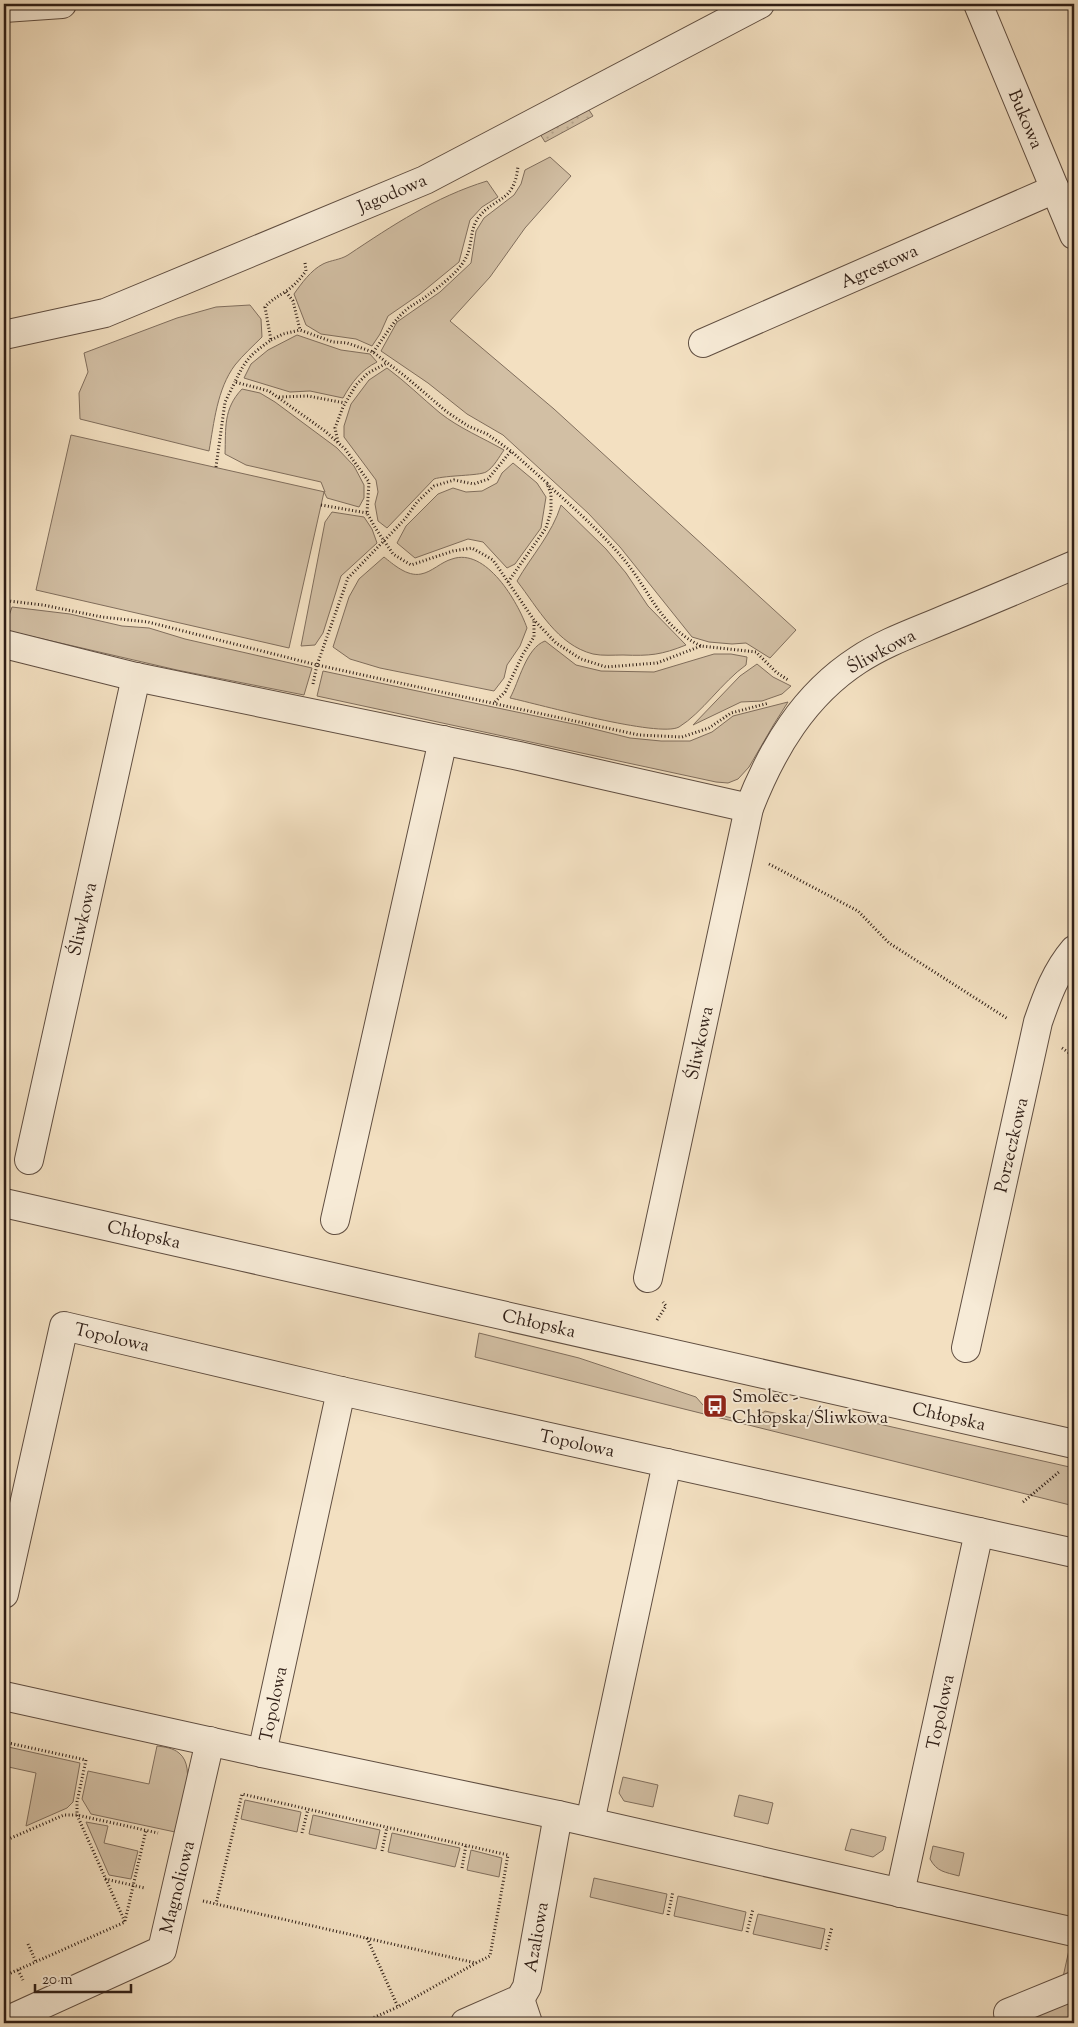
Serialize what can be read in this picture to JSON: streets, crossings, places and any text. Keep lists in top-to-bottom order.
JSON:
{
  "streets": {
    "street": [
      "Bukowa",
      "Jagodowa",
      "Agrestowa",
      "Śliwkowa",
      "Porzeczkowa",
      "Chłopska",
      "Topolowa",
      "Magnoliowa",
      "Azaliowa"
    ]
  },
  "crossings": [
    ["Bukowa", "Agrestowa"],
    ["Topolowa", "Magnoliowa"],
    ["Topolowa", "Azaliowa"]
  ],
  "places": {
    "bus stop": ["Smolec - Chłopska/Śliwkowa"]
  },
  "scale_bar": "20 m"
}
